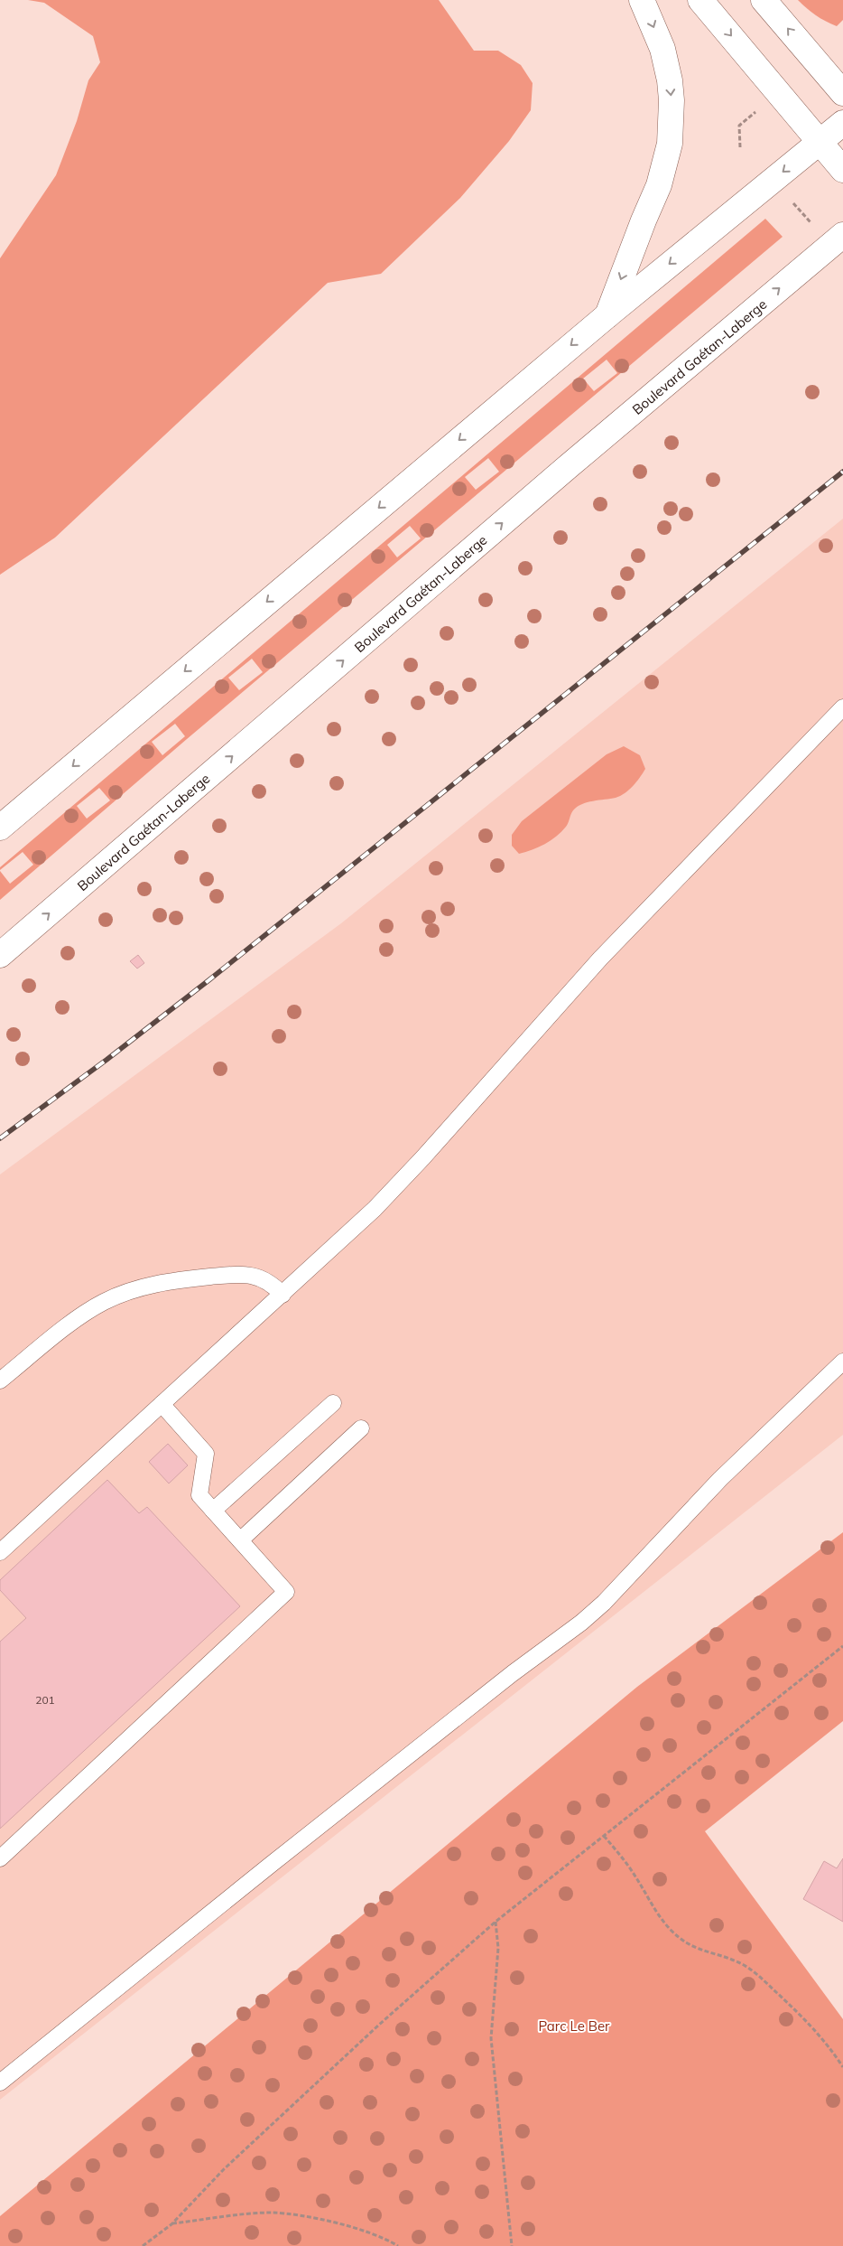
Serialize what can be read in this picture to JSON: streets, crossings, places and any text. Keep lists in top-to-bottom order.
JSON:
{
  "streets": {
    "main road": ["Boulevard Gaétan-Laberge"]
  },
  "parks": ["Parc Le Ber"],
  "house_numbers": ["201"]
}
